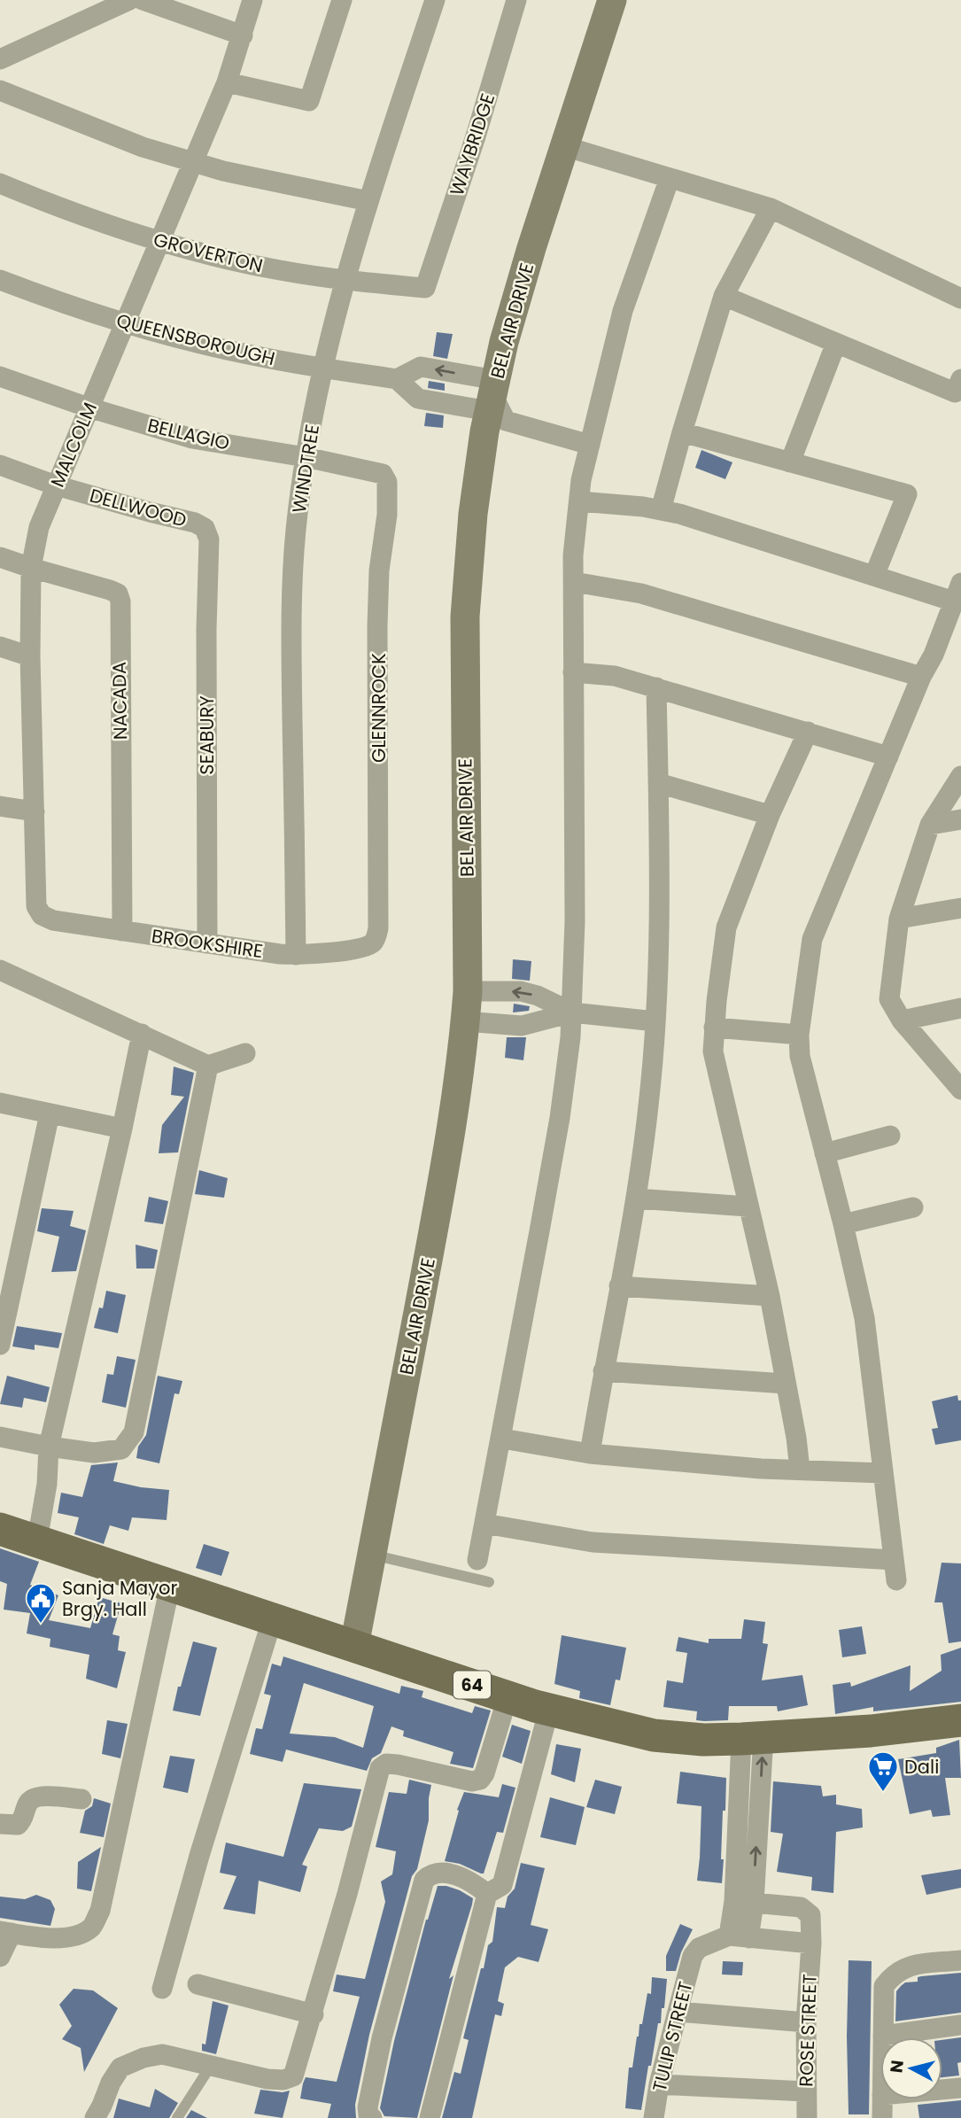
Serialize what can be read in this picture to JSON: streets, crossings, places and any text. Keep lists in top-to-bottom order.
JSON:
{
  "streets": {
    "main road": ["64"],
    "street": [
      "WAYBRIDGE",
      "GROVERTON",
      "BEL AIR DRIVE",
      "QUEENSBOROUGH",
      "BELLAGIO",
      "MALCOLM",
      "WINDTREE",
      "DELLWOOD",
      "NACADA",
      "GLENNROCK",
      "SEABURY",
      "BROOKSHIRE",
      "ROSE STREET",
      "TULIP STREET"
    ]
  },
  "crossings": [
    ["WAYBRIDGE", "GROVERTON"],
    ["GROVERTON", "MALCOLM"],
    ["GROVERTON", "WINDTREE"],
    ["BEL AIR DRIVE", "64"],
    ["QUEENSBOROUGH", "MALCOLM"],
    ["QUEENSBOROUGH", "WINDTREE"],
    ["BELLAGIO", "MALCOLM"],
    ["BELLAGIO", "WINDTREE"],
    ["BELLAGIO", "GLENNROCK"],
    ["MALCOLM", "DELLWOOD"],
    ["MALCOLM", "NACADA"],
    ["MALCOLM", "BROOKSHIRE"],
    ["WINDTREE", "BROOKSHIRE"],
    ["DELLWOOD", "SEABURY"],
    ["NACADA", "BROOKSHIRE"],
    ["GLENNROCK", "BROOKSHIRE"],
    ["SEABURY", "BROOKSHIRE"]
  ],
  "places": {
    "public building": ["Sanja Mayor Brgy. Hall"],
    "supermarket": ["Dali"]
  },
  "north": "left"
}
